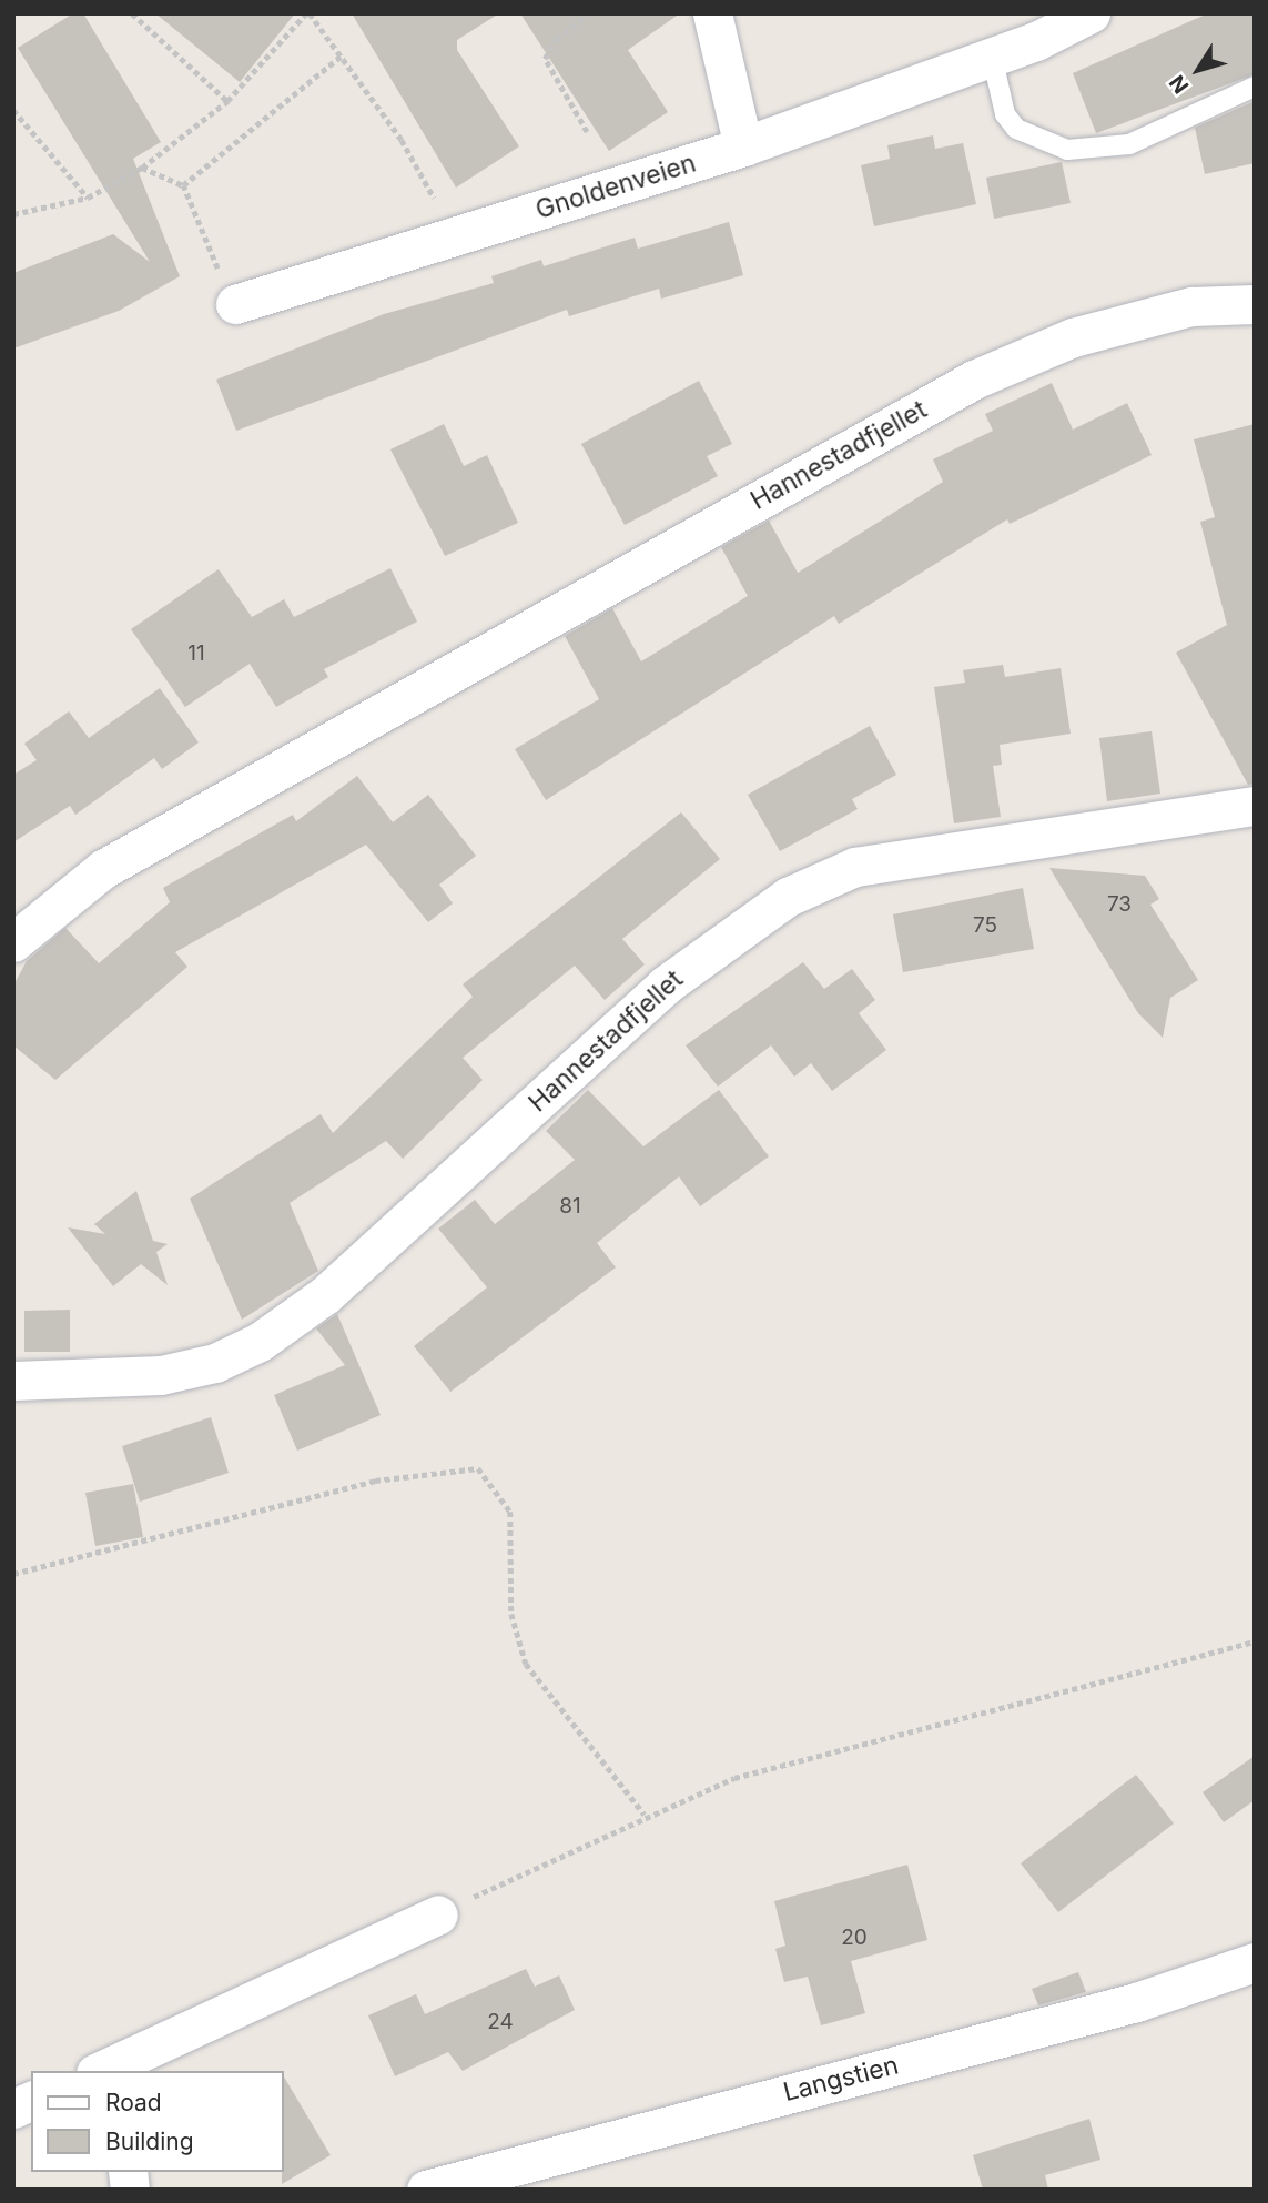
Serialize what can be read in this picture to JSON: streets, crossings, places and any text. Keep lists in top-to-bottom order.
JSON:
{
  "streets": {
    "street": ["Gnoldenveien", "Hannestadfjellet", "Langstien"]
  },
  "house_numbers": [
    "11",
    "73",
    "75",
    "81",
    "20",
    "24"
  ],
  "legend": ["Road", "Building"],
  "north": "bottom left"
}
